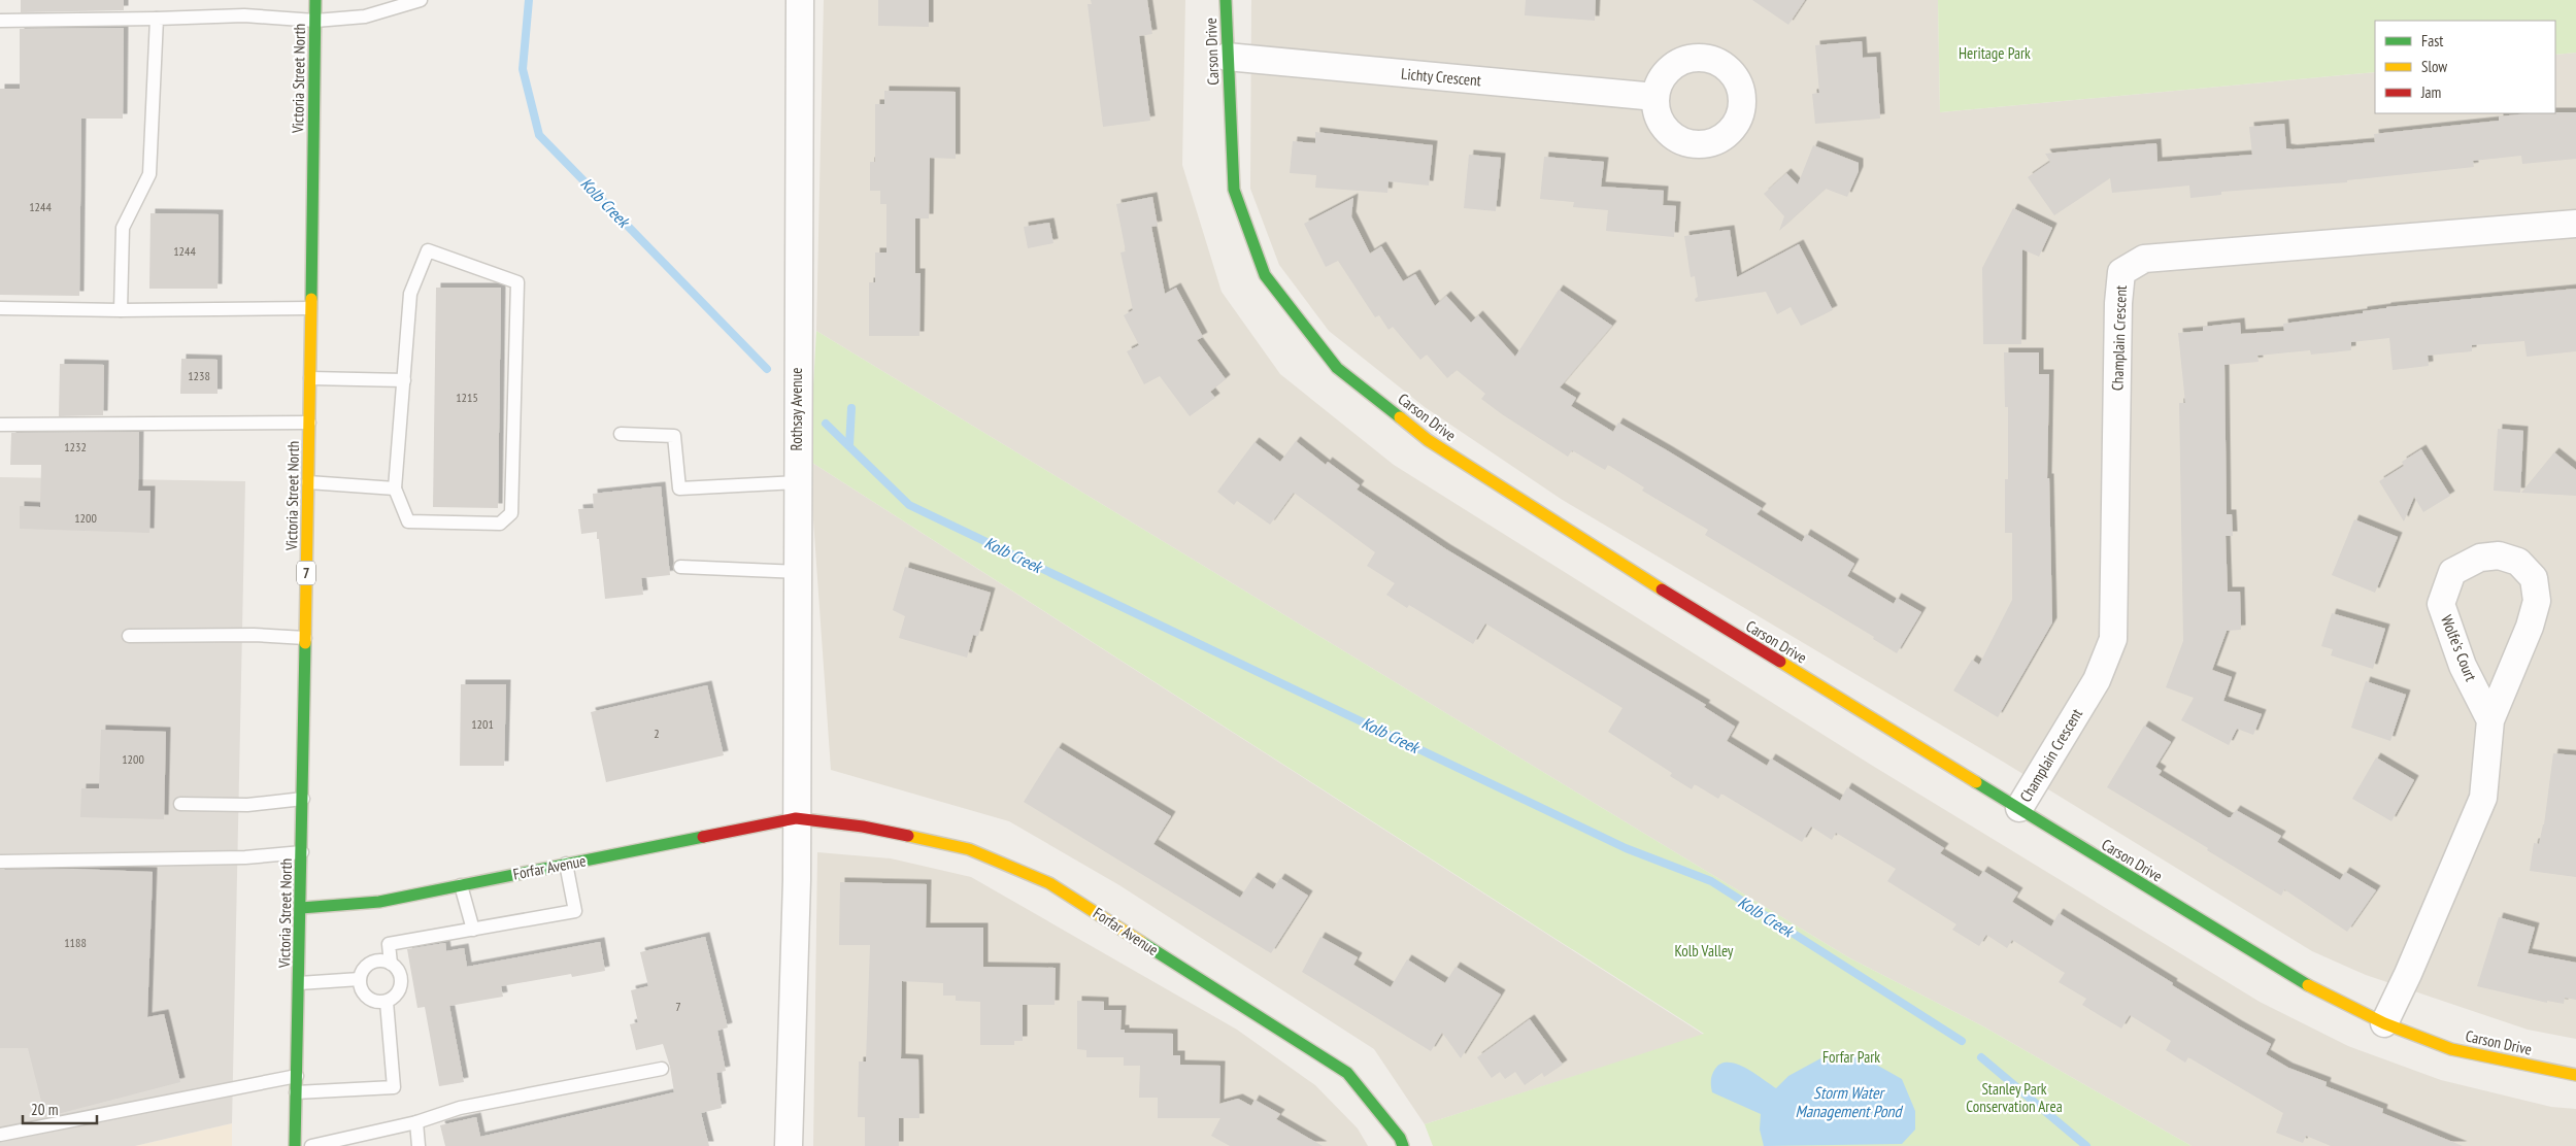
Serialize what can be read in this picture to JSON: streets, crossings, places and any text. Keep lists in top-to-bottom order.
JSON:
{
  "streets": {
    "street": [
      "Carson Drive",
      "Lichty Crescent",
      "Victoria Street North",
      "Champlain Crescent",
      "Rothsay Avenue",
      "7",
      "Wolfe's Court",
      "Forfar Avenue"
    ]
  },
  "crossings": [
    ["Carson Drive", "Lichty Crescent"],
    ["Carson Drive", "Champlain Crescent"],
    ["Carson Drive", "Wolfe's Court"],
    ["Victoria Street North", "Forfar Avenue"],
    ["Rothsay Avenue", "Forfar Avenue"]
  ],
  "water": ["Kolb Creek", "Storm Water Management Pond"],
  "parks": [
    "Heritage Park",
    "Kolb Valley",
    "Forfar Park",
    "Stanley Park Conservation Area"
  ],
  "house_numbers": [
    "1244",
    "1244",
    "1238",
    "1215",
    "1232",
    "1200",
    "1201",
    "2",
    "1200",
    "1188",
    "7"
  ],
  "legend": ["Fast", "Slow", "Jam"],
  "scale_bar": "20 m"
}
